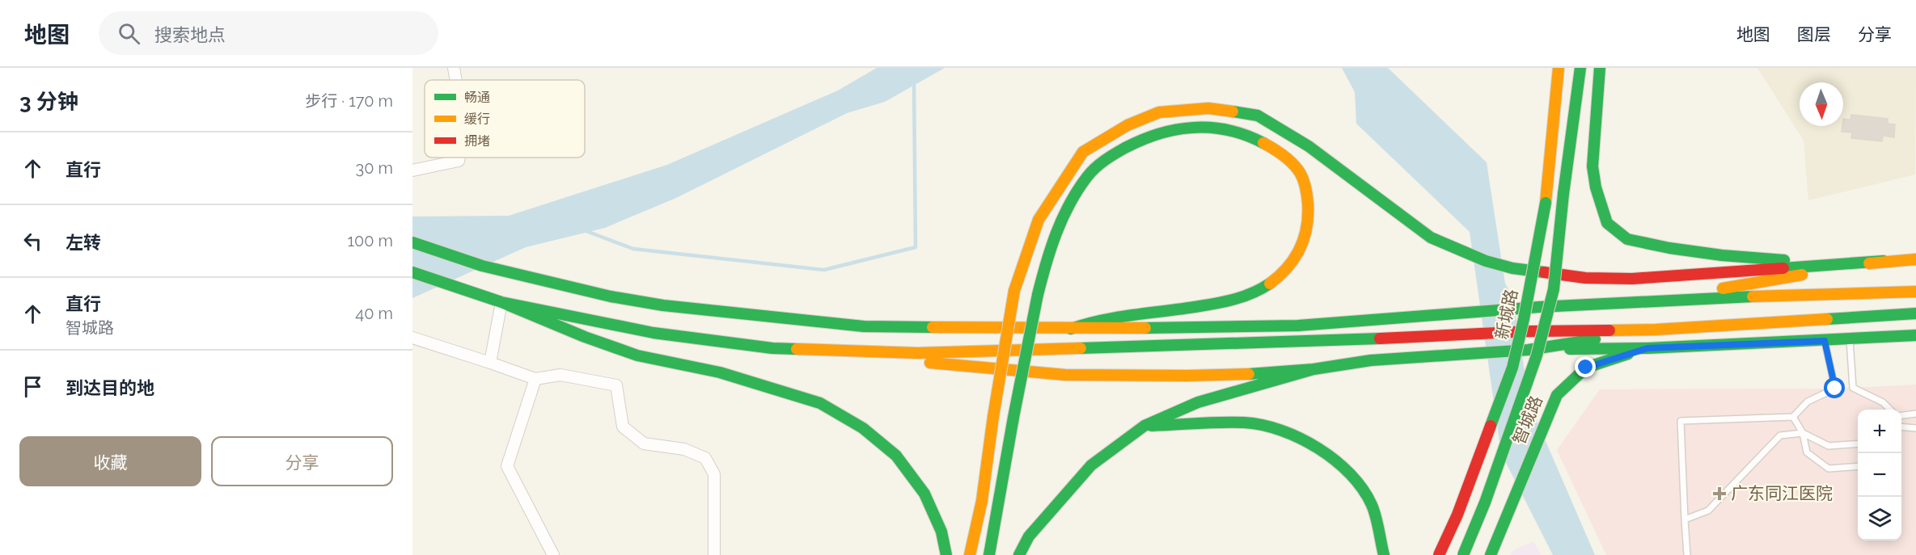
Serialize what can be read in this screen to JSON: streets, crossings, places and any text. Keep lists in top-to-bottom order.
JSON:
{
  "streets": {
    "main road": ["新城路", "智城路"]
  },
  "places": {
    "health": ["广东同江医院"]
  },
  "legend": ["畅通", "缓行", "拥堵"],
  "north": "bottom",
  "page": {
    "header": "地图",
    "search": "搜索地点",
    "nav": ["地图", "图层", "分享"],
    "heading": ["3 分钟", "步行 · 170 m"],
    "list": [
      ["直行", "30 m"],
      ["左转", "100 m"],
      ["直行", "智城路", "40 m"],
      "到达目的地"
    ],
    "map_buttons": ["+", "−"],
    "buttons": ["收藏", "分享"]
  }
}
